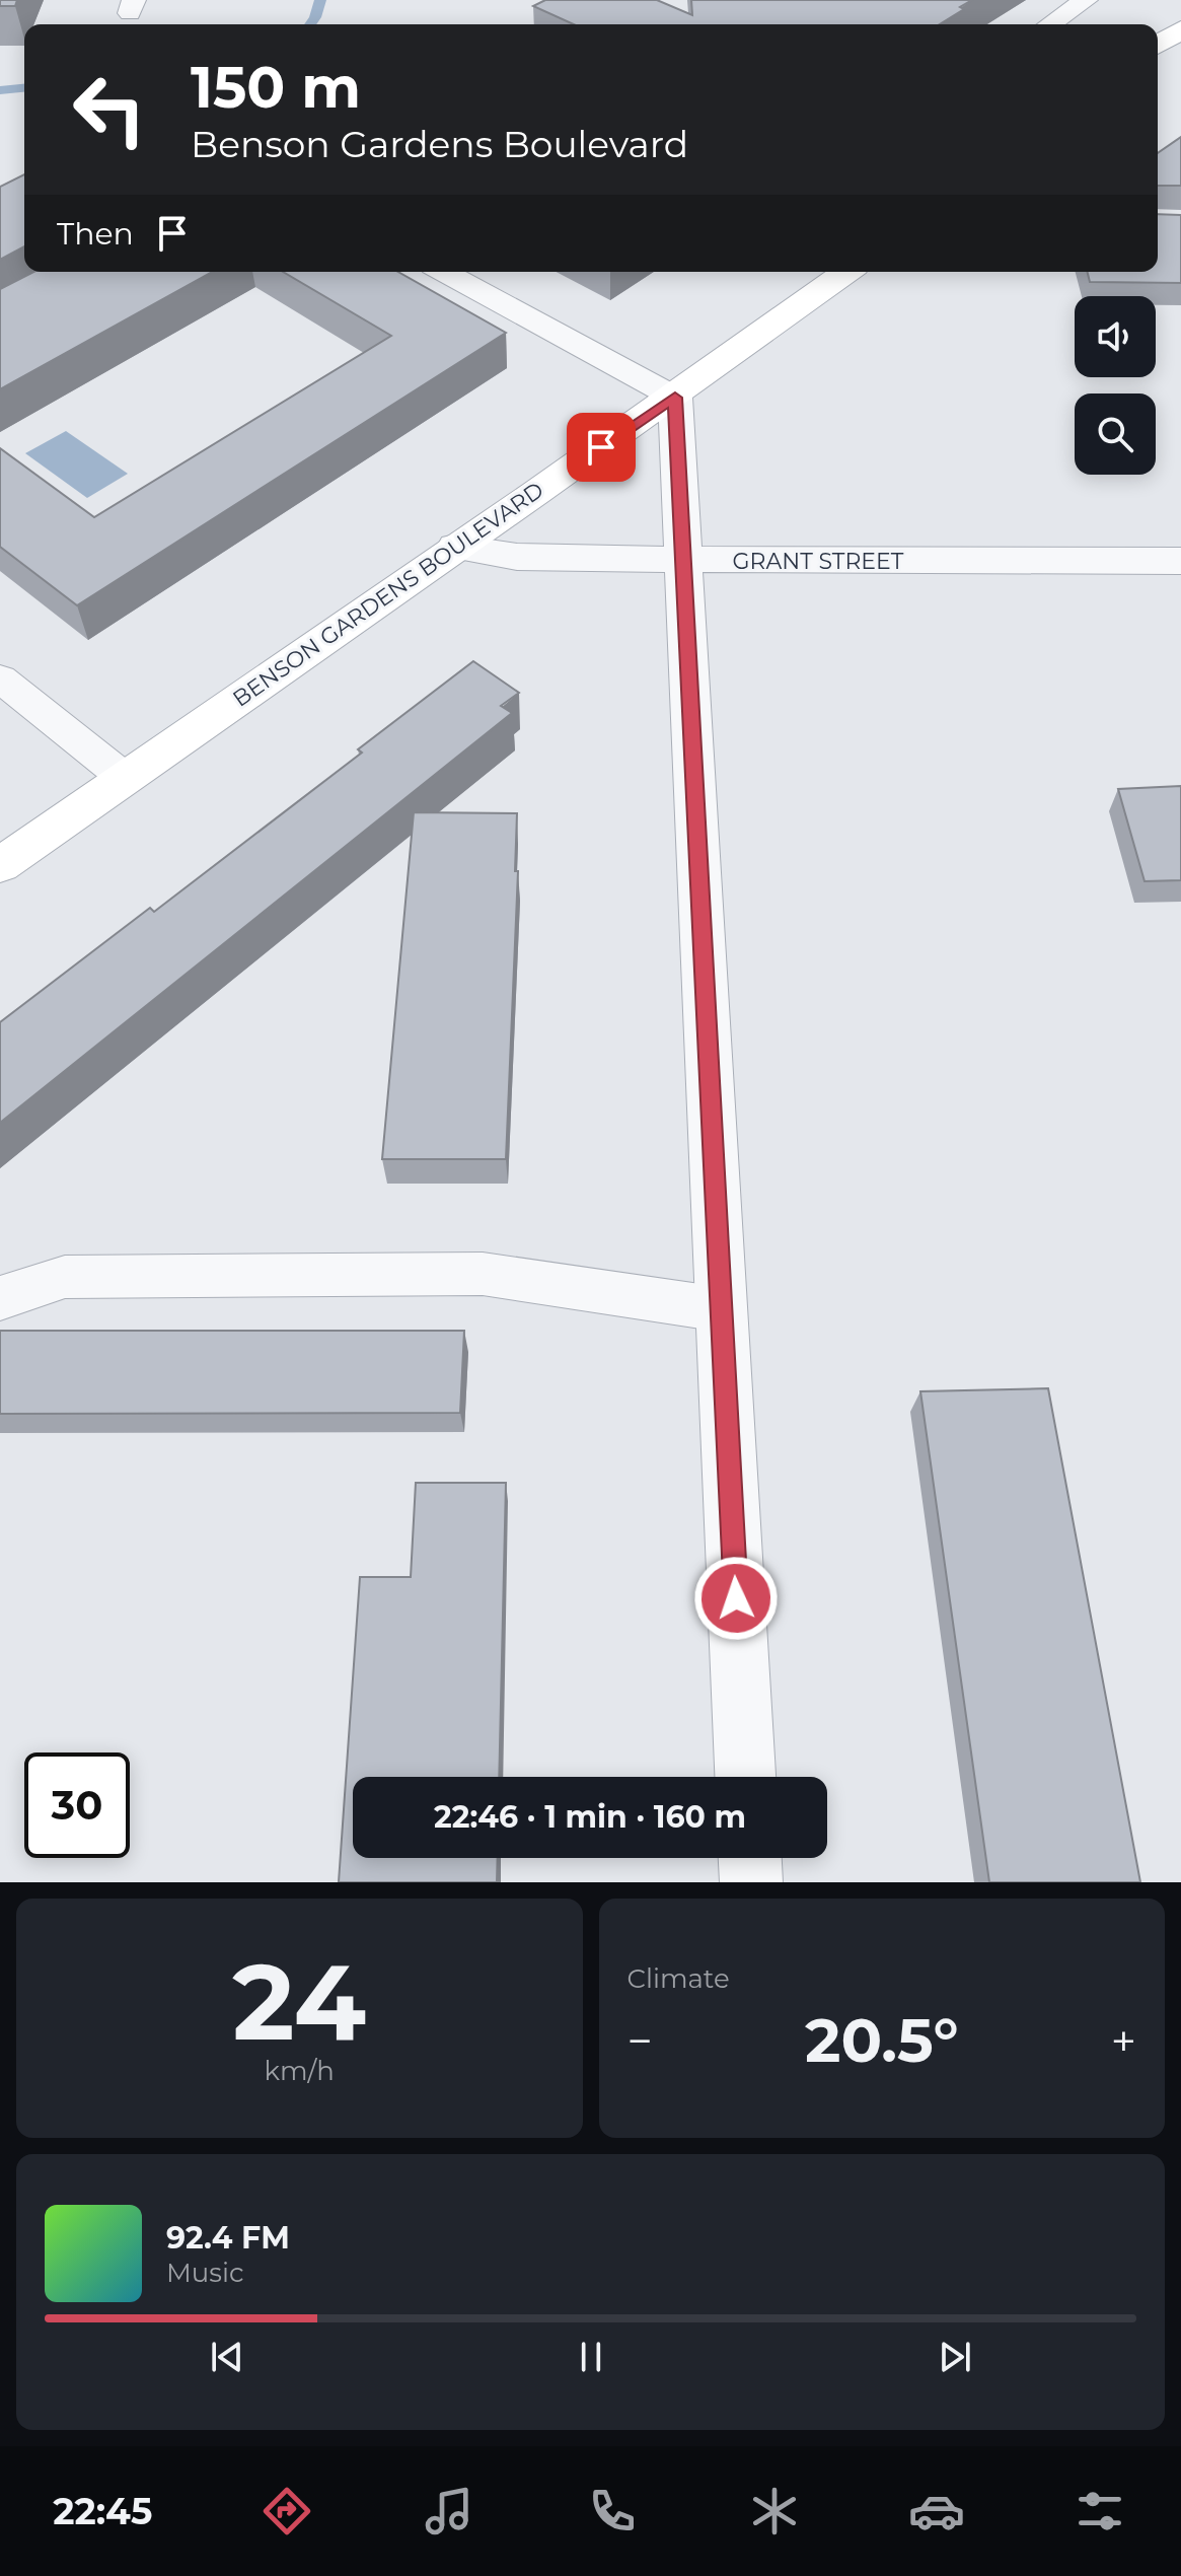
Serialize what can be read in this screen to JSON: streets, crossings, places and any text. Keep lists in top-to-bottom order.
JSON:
{
  "streets": {
    "street": ["GRANT STREET", "BENSON GARDENS BOULEVARD"]
  },
  "crossings": [
    ["GRANT STREET", "BENSON GARDENS BOULEVARD"]
  ],
  "page": {
    "turn": ["150 m", "Benson Gardens Boulevard"],
    "then": "Then",
    "limit": "30",
    "trip": "22:46 · 1 min · 160 m",
    "tile": [
      ["24", "km/h"],
      "Climate"
    ],
    "heat": ["−", "20.5°", "+"],
    "song": ["92.4 FM", "Music"],
    "tabs": "22:45"
  }
}
